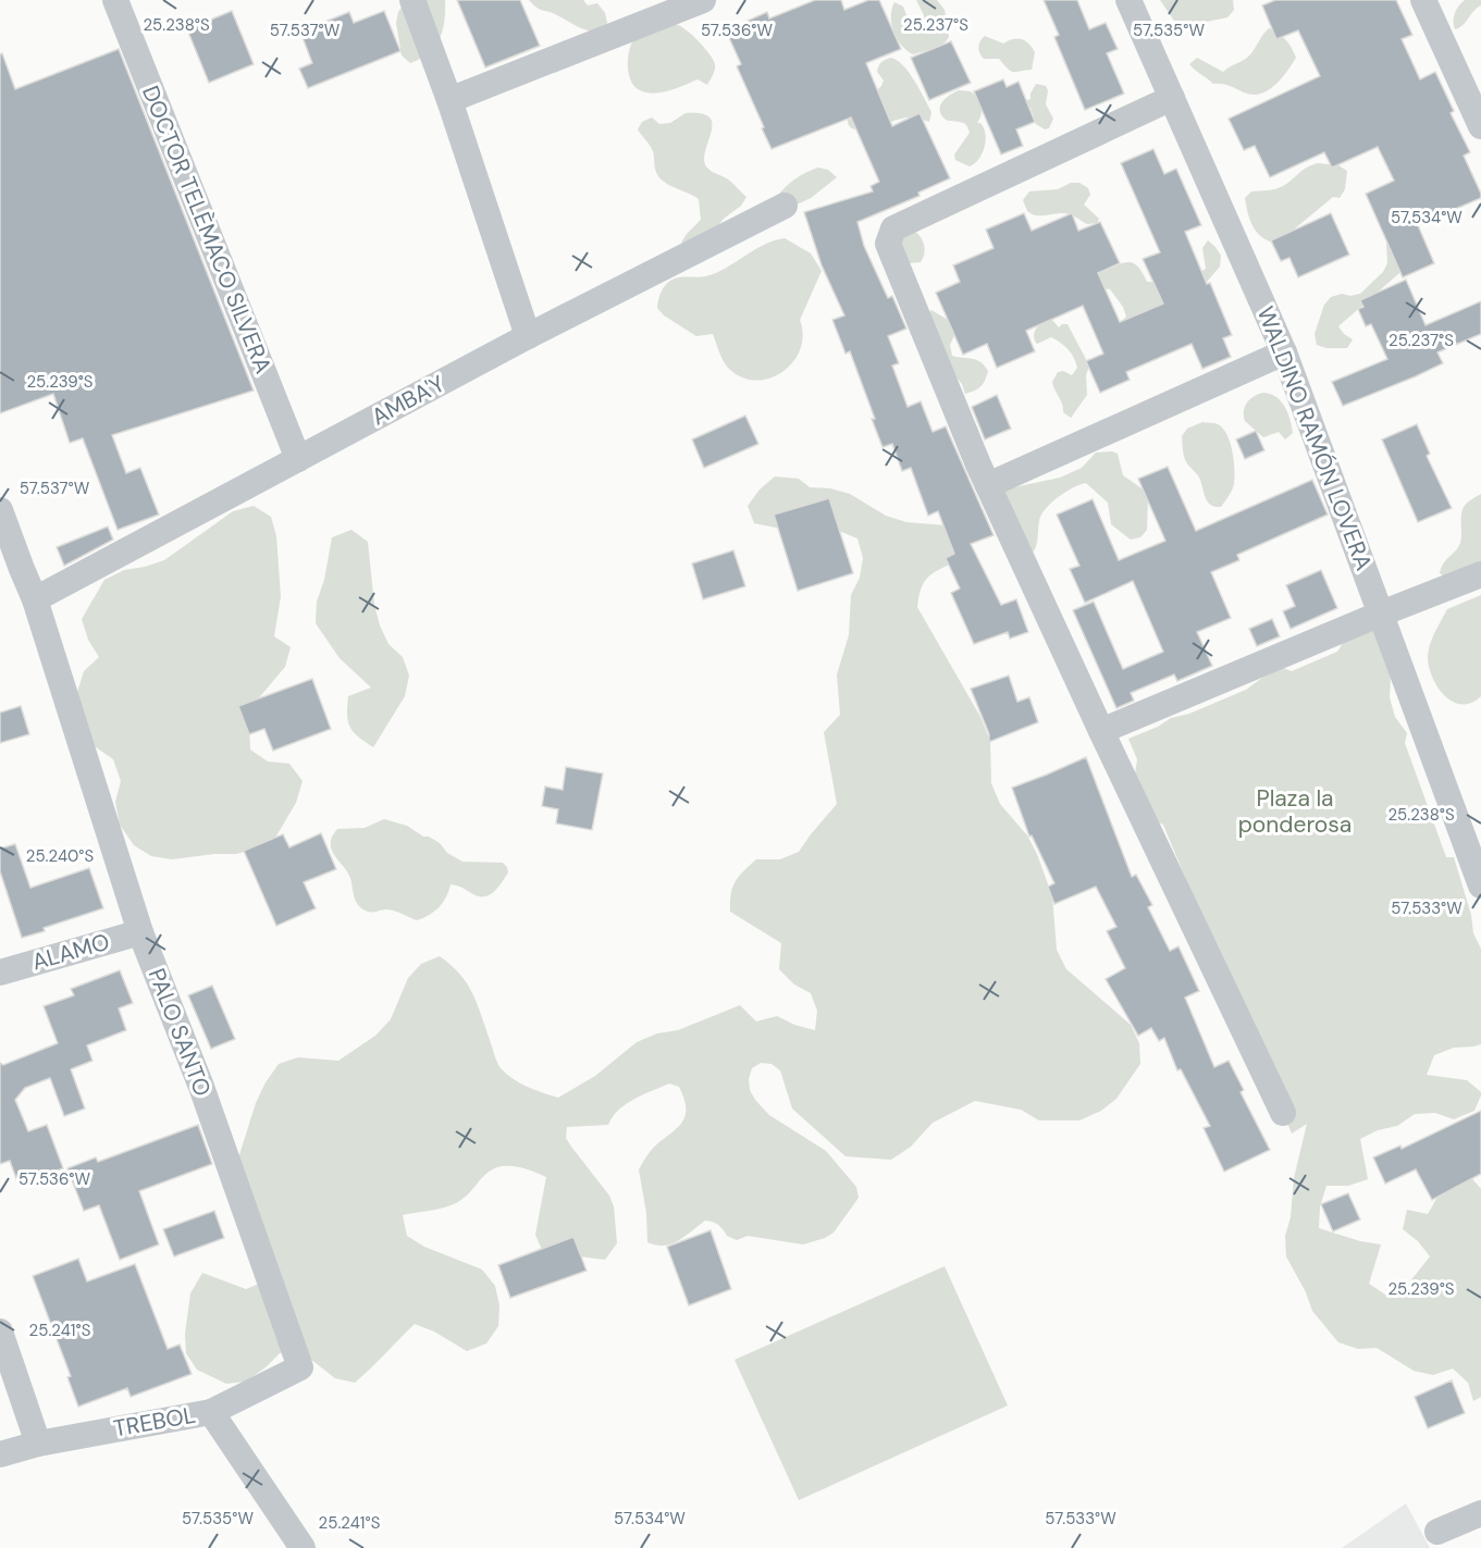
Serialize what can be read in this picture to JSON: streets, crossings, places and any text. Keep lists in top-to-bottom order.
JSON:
{
  "streets": {
    "street": [
      "DOCTOR TELÈMACO SILVERA",
      "AMBA'Y",
      "WALDINO RAMÓN LOVERA",
      "ALAMO",
      "PALO SANTO",
      "TREBOL"
    ]
  },
  "crossings": [
    ["DOCTOR TELÈMACO SILVERA", "AMBA'Y"],
    ["AMBA'Y", "PALO SANTO"],
    ["ALAMO", "PALO SANTO"],
    ["PALO SANTO", "TREBOL"]
  ],
  "parks": ["Plaza la ponderosa"],
  "coordinates": [
    "25.238°S",
    "25.237°S",
    "57.537°W",
    "57.536°W",
    "57.535°W",
    "57.534°W",
    "25.239°S",
    "25.240°S",
    "57.533°W",
    "25.241°S"
  ]
}
